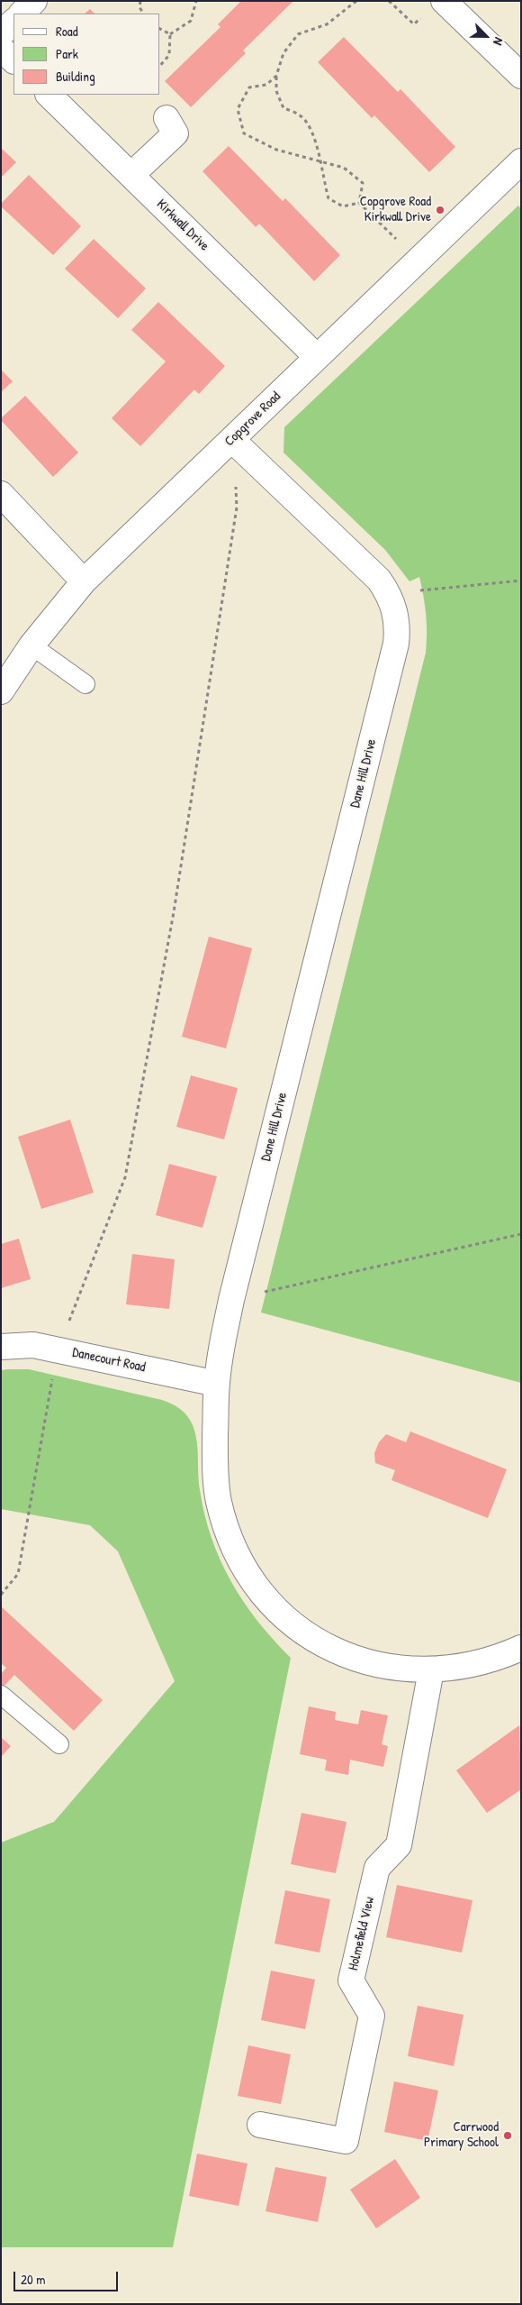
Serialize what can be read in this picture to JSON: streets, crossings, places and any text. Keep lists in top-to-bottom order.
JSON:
{
  "streets": {
    "street": [
      "Kirkwall Drive",
      "Copgrove Road",
      "Dane Hill Drive",
      "Danecourt Road",
      "Holmefield View"
    ]
  },
  "crossings": [
    ["Kirkwall Drive", "Copgrove Road"],
    ["Copgrove Road", "Dane Hill Drive"],
    ["Dane Hill Drive", "Danecourt Road"],
    ["Dane Hill Drive", "Holmefield View"]
  ],
  "places": ["Copgrove Road Kirkwall Drive", "Carrwood Primary School"],
  "legend": ["Road", "Park", "Building"],
  "scale_bar": "20 m",
  "north": "bottom right"
}
